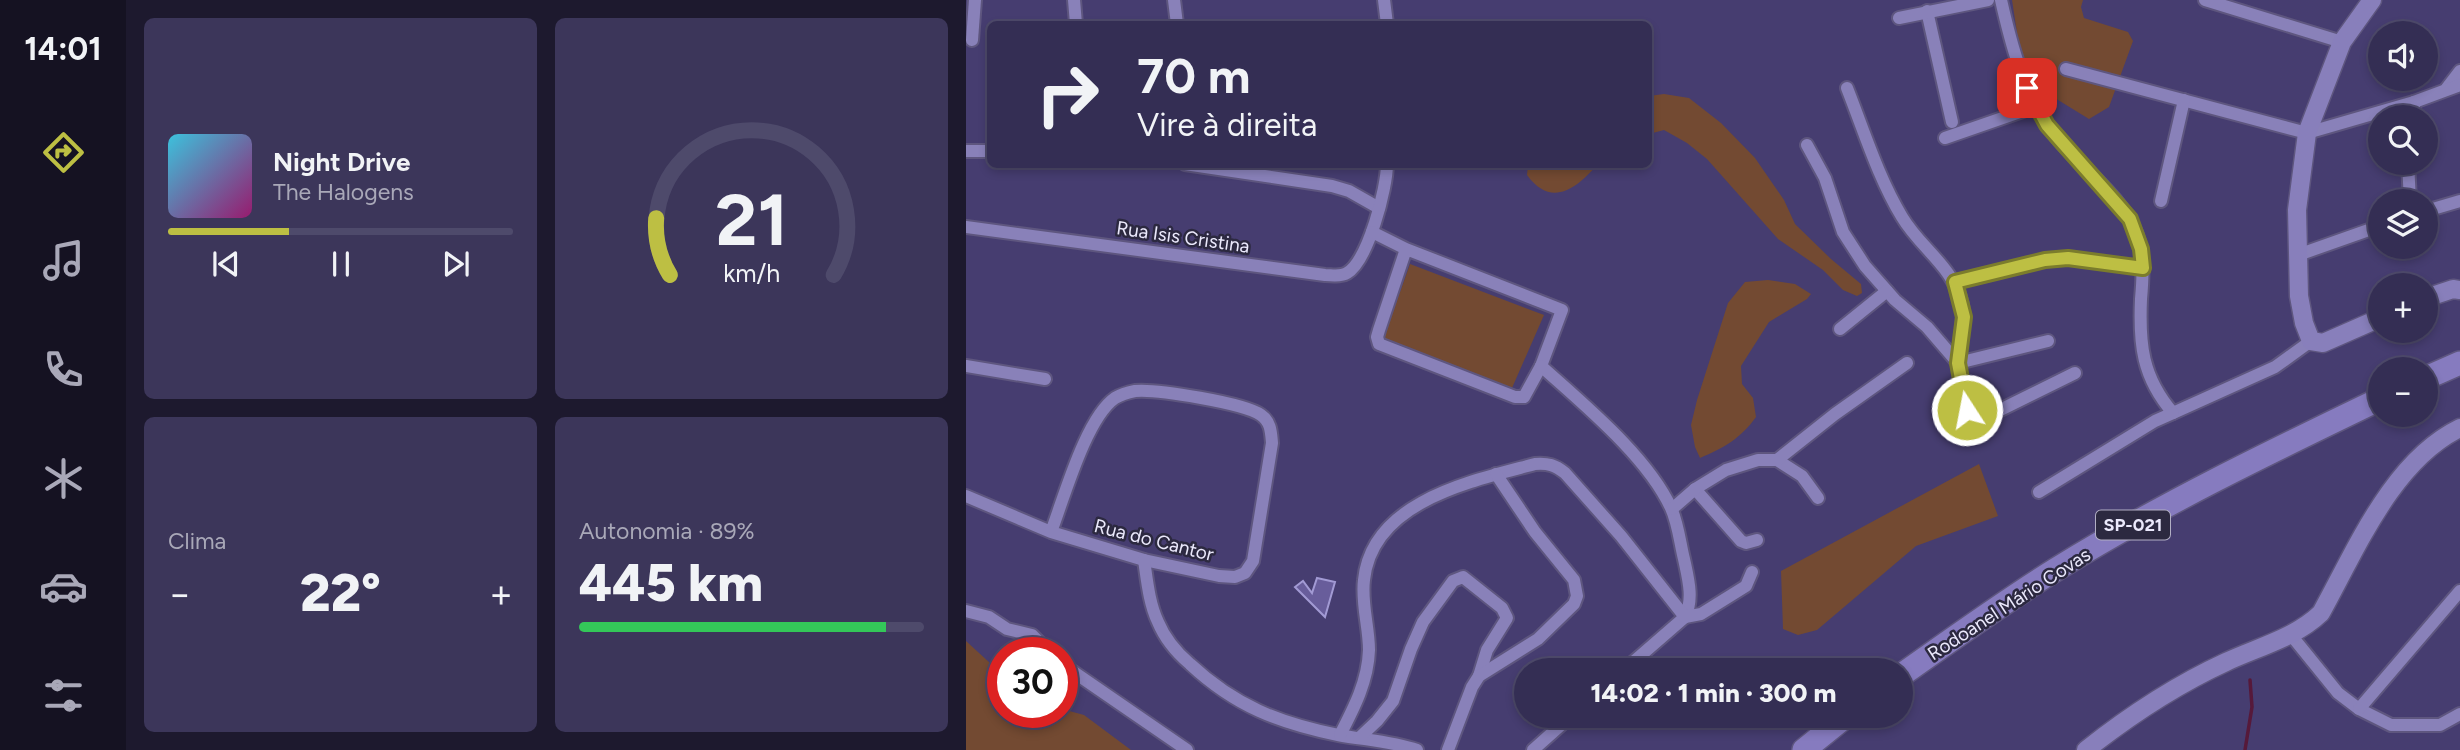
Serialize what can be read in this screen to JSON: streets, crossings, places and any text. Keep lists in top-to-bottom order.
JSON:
{
  "streets": {
    "highway": ["SP-021", "Rodoanel Mário Covas"],
    "street": ["Rua Isis Cristina", "Rua do Cantor"]
  },
  "page": {
    "tabs": "14:01",
    "map_buttons": ["+", "−"],
    "turn": ["70 m", "Vire à direita"],
    "song": ["Night Drive", "The Halogens"],
    "tile": [
      "Clima",
      ["Autonomia · 89%", "445 km"]
    ],
    "heat": ["−", "22°", "+"],
    "limit": "30",
    "trip": "14:02 · 1 min · 300 m",
    "gauge": ["21", "km/h"]
  }
}
